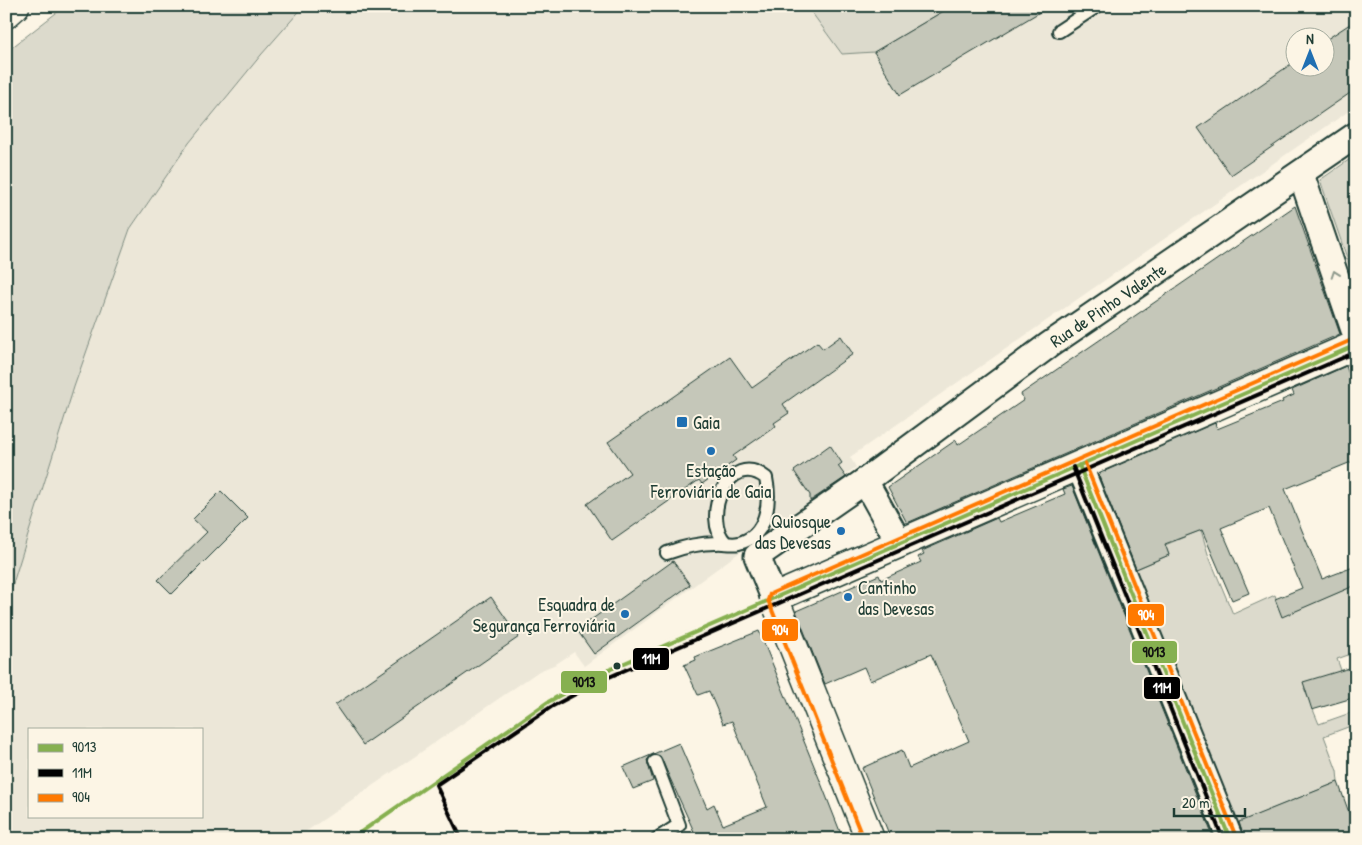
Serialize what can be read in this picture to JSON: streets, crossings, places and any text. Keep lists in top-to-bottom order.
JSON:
{
  "streets": {
    "street": ["Rua de Pinho Valente"]
  },
  "places": {
    "transit": ["Gaia"],
    "other": [
      "Estação Ferroviária de Gaia",
      "Quiosque das Devesas",
      "Cantinho das Devesas",
      "Esquadra de Segurança Ferroviária"
    ]
  },
  "lines": ["transit line 904", "transit line 9013", "transit line 11M"],
  "legend": ["9013", "11M", "904"],
  "scale_bar": "20 m",
  "north": "top"
}
